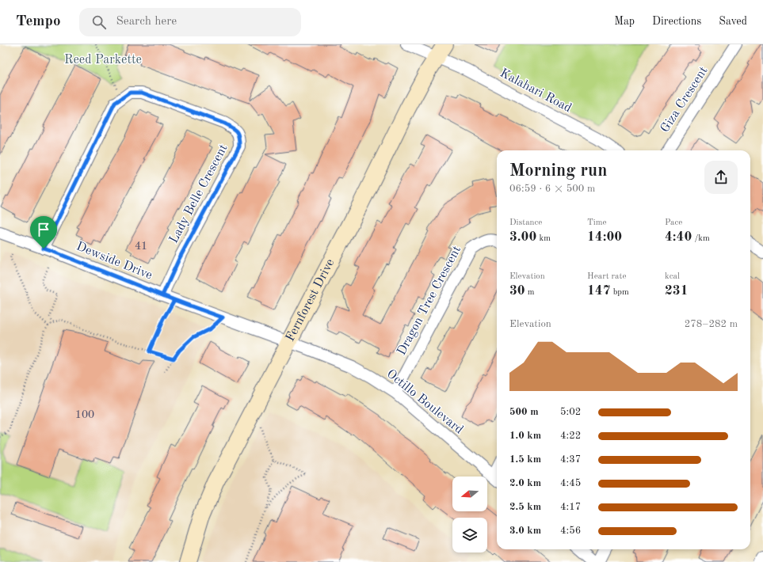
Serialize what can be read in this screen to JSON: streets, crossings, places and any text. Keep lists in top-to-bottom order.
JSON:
{
  "streets": {
    "street": [
      "Kalahari Road",
      "Giza Crescent",
      "Lady Belle Crescent",
      "Dewside Drive",
      "Fernforest Drive",
      "Dragon Tree Crescent",
      "Octillo Boulevard"
    ]
  },
  "crossings": [
    ["Kalahari Road", "Fernforest Drive"],
    ["Lady Belle Crescent", "Dewside Drive"],
    ["Dewside Drive", "Fernforest Drive"],
    ["Dewside Drive", "Octillo Boulevard"],
    ["Fernforest Drive", "Octillo Boulevard"],
    ["Dragon Tree Crescent", "Octillo Boulevard"]
  ],
  "parks": ["Reed Parkette"],
  "house_numbers": ["41", "100"],
  "north": "left",
  "page": {
    "header": "Tempo",
    "search": "Search here",
    "nav": ["Map", "Directions", "Saved"],
    "heading": ["Morning run", "06:59 · 6 × 500 m"],
    "stats": [
      ["Distance", "3.00 km"],
      ["Time", "14:00"],
      ["Pace", "4:40 /km"],
      ["Elevation", "30 m"],
      ["Heart rate", "147 bpm"],
      ["kcal", "231"]
    ],
    "chart": ["Elevation", "278–282 m"],
    "list": [
      {
        "name": "500 m",
        "note": "5:02"
      },
      {
        "name": "1.0 km",
        "note": "4:22"
      },
      {
        "name": "1.5 km",
        "note": "4:37"
      },
      {
        "name": "2.0 km",
        "note": "4:45"
      },
      {
        "name": "2.5 km",
        "note": "4:17"
      },
      {
        "name": "3.0 km",
        "note": "4:56"
      }
    ]
  }
}
